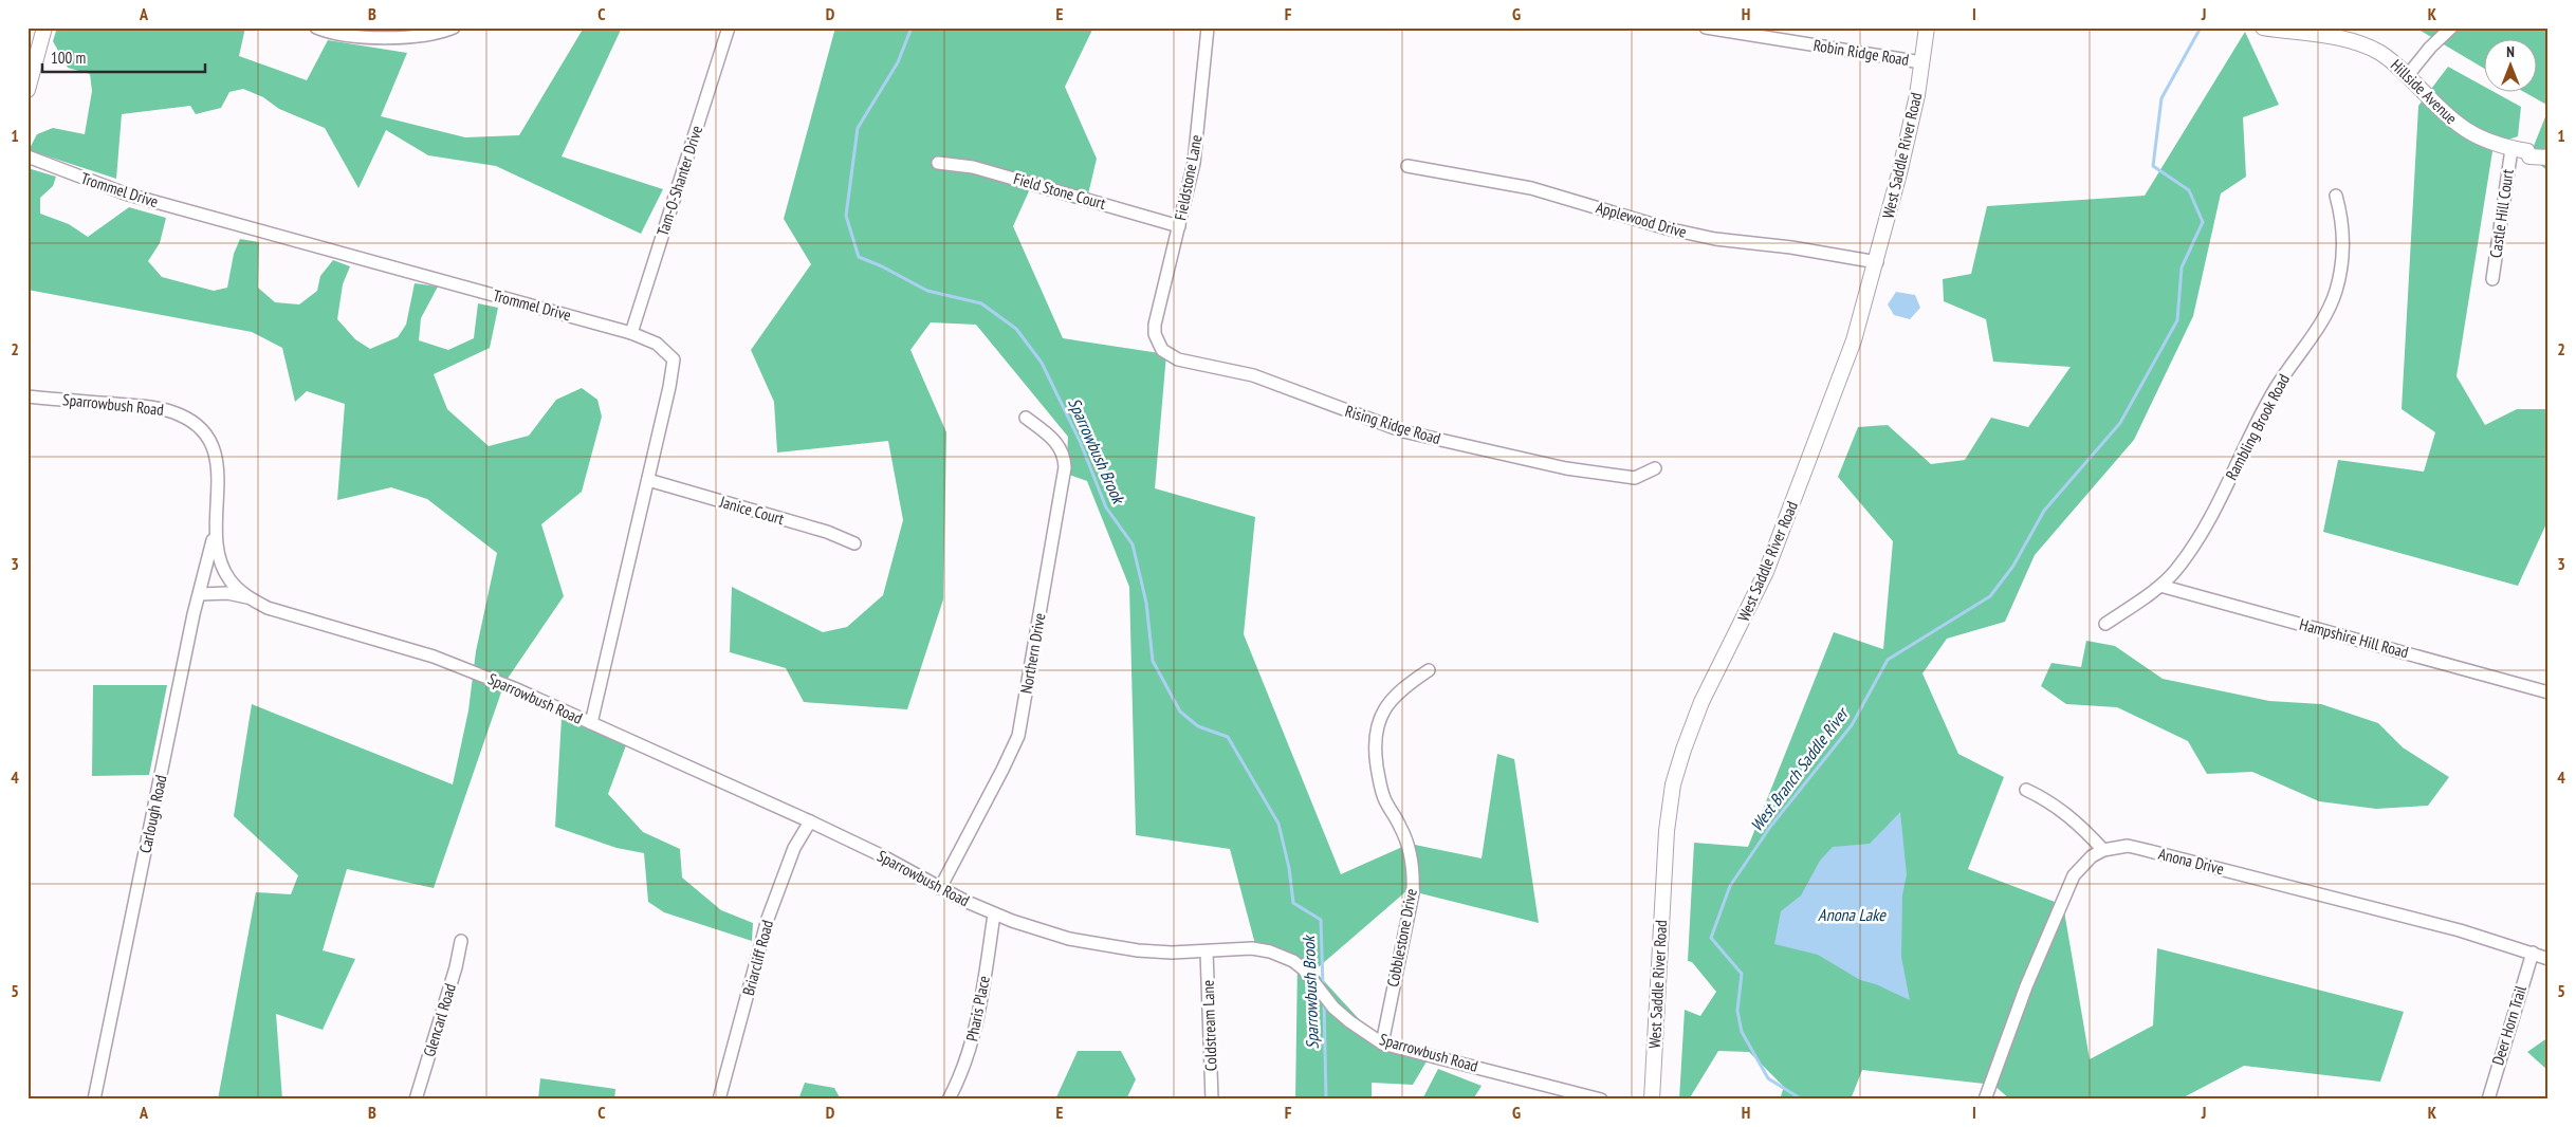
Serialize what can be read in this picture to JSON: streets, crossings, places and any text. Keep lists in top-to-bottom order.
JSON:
{
  "streets": {
    "street": [
      "Robin Ridge Road",
      "Hillside Avenue",
      "West Saddle River Road",
      "Fieldstone Lane",
      "Tam-O-Shanter Drive",
      "Trommel Drive",
      "Field Stone Court",
      "Castle Hill Court",
      "Applewood Drive",
      "Sparrowbush Road",
      "Rising Ridge Road",
      "Rambling Brook Road",
      "Janice Court",
      "Hampshire Hill Road",
      "Northern Drive",
      "Carlough Road",
      "Anona Drive",
      "Cobblestone Drive",
      "Briarcliff Road",
      "Pharis Place",
      "Glencarl Road",
      "Coldstream Lane",
      "Deer Horn Trail"
    ]
  },
  "crossings": [
    ["Robin Ridge Road", "West Saddle River Road"],
    ["Hillside Avenue", "Castle Hill Court"],
    ["West Saddle River Road", "Applewood Drive"],
    ["Fieldstone Lane", "Field Stone Court"],
    ["Fieldstone Lane", "Rising Ridge Road"],
    ["Tam-O-Shanter Drive", "Trommel Drive"],
    ["Trommel Drive", "Sparrowbush Road"],
    ["Trommel Drive", "Janice Court"],
    ["Sparrowbush Road", "Northern Drive"],
    ["Sparrowbush Road", "Carlough Road"],
    ["Sparrowbush Road", "Cobblestone Drive"],
    ["Sparrowbush Road", "Briarcliff Road"],
    ["Sparrowbush Road", "Pharis Place"],
    ["Sparrowbush Road", "Coldstream Lane"],
    ["Rambling Brook Road", "Hampshire Hill Road"],
    ["Anona Drive", "Deer Horn Trail"]
  ],
  "water": ["Sparrowbush Brook", "West Branch Saddle River", "Anona Lake"],
  "scale_bar": "100 m",
  "north": "top",
  "grid": {
    "columns": [
      "A",
      "B",
      "C",
      "D",
      "E",
      "F",
      "G",
      "H",
      "I",
      "J",
      "K"
    ],
    "rows": [
      "1",
      "2",
      "3",
      "4",
      "5"
    ]
  }
}
